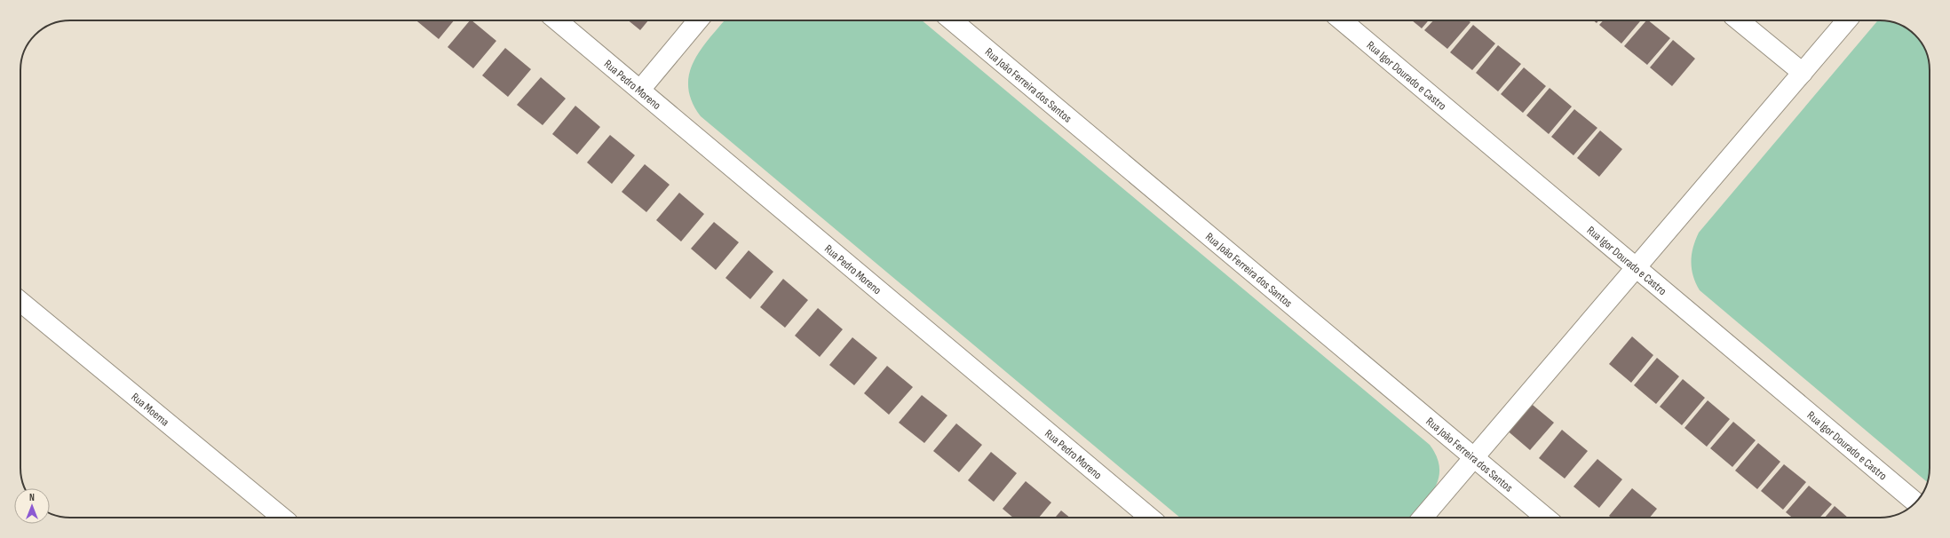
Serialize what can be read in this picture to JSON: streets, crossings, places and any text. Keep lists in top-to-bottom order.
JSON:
{
  "streets": {
    "street": [
      "Rua Igor Dourado e Castro",
      "Rua Pedro Moreno",
      "Rua João Ferreira dos Santos",
      "Rua Moema"
    ]
  },
  "north": "top"
}
